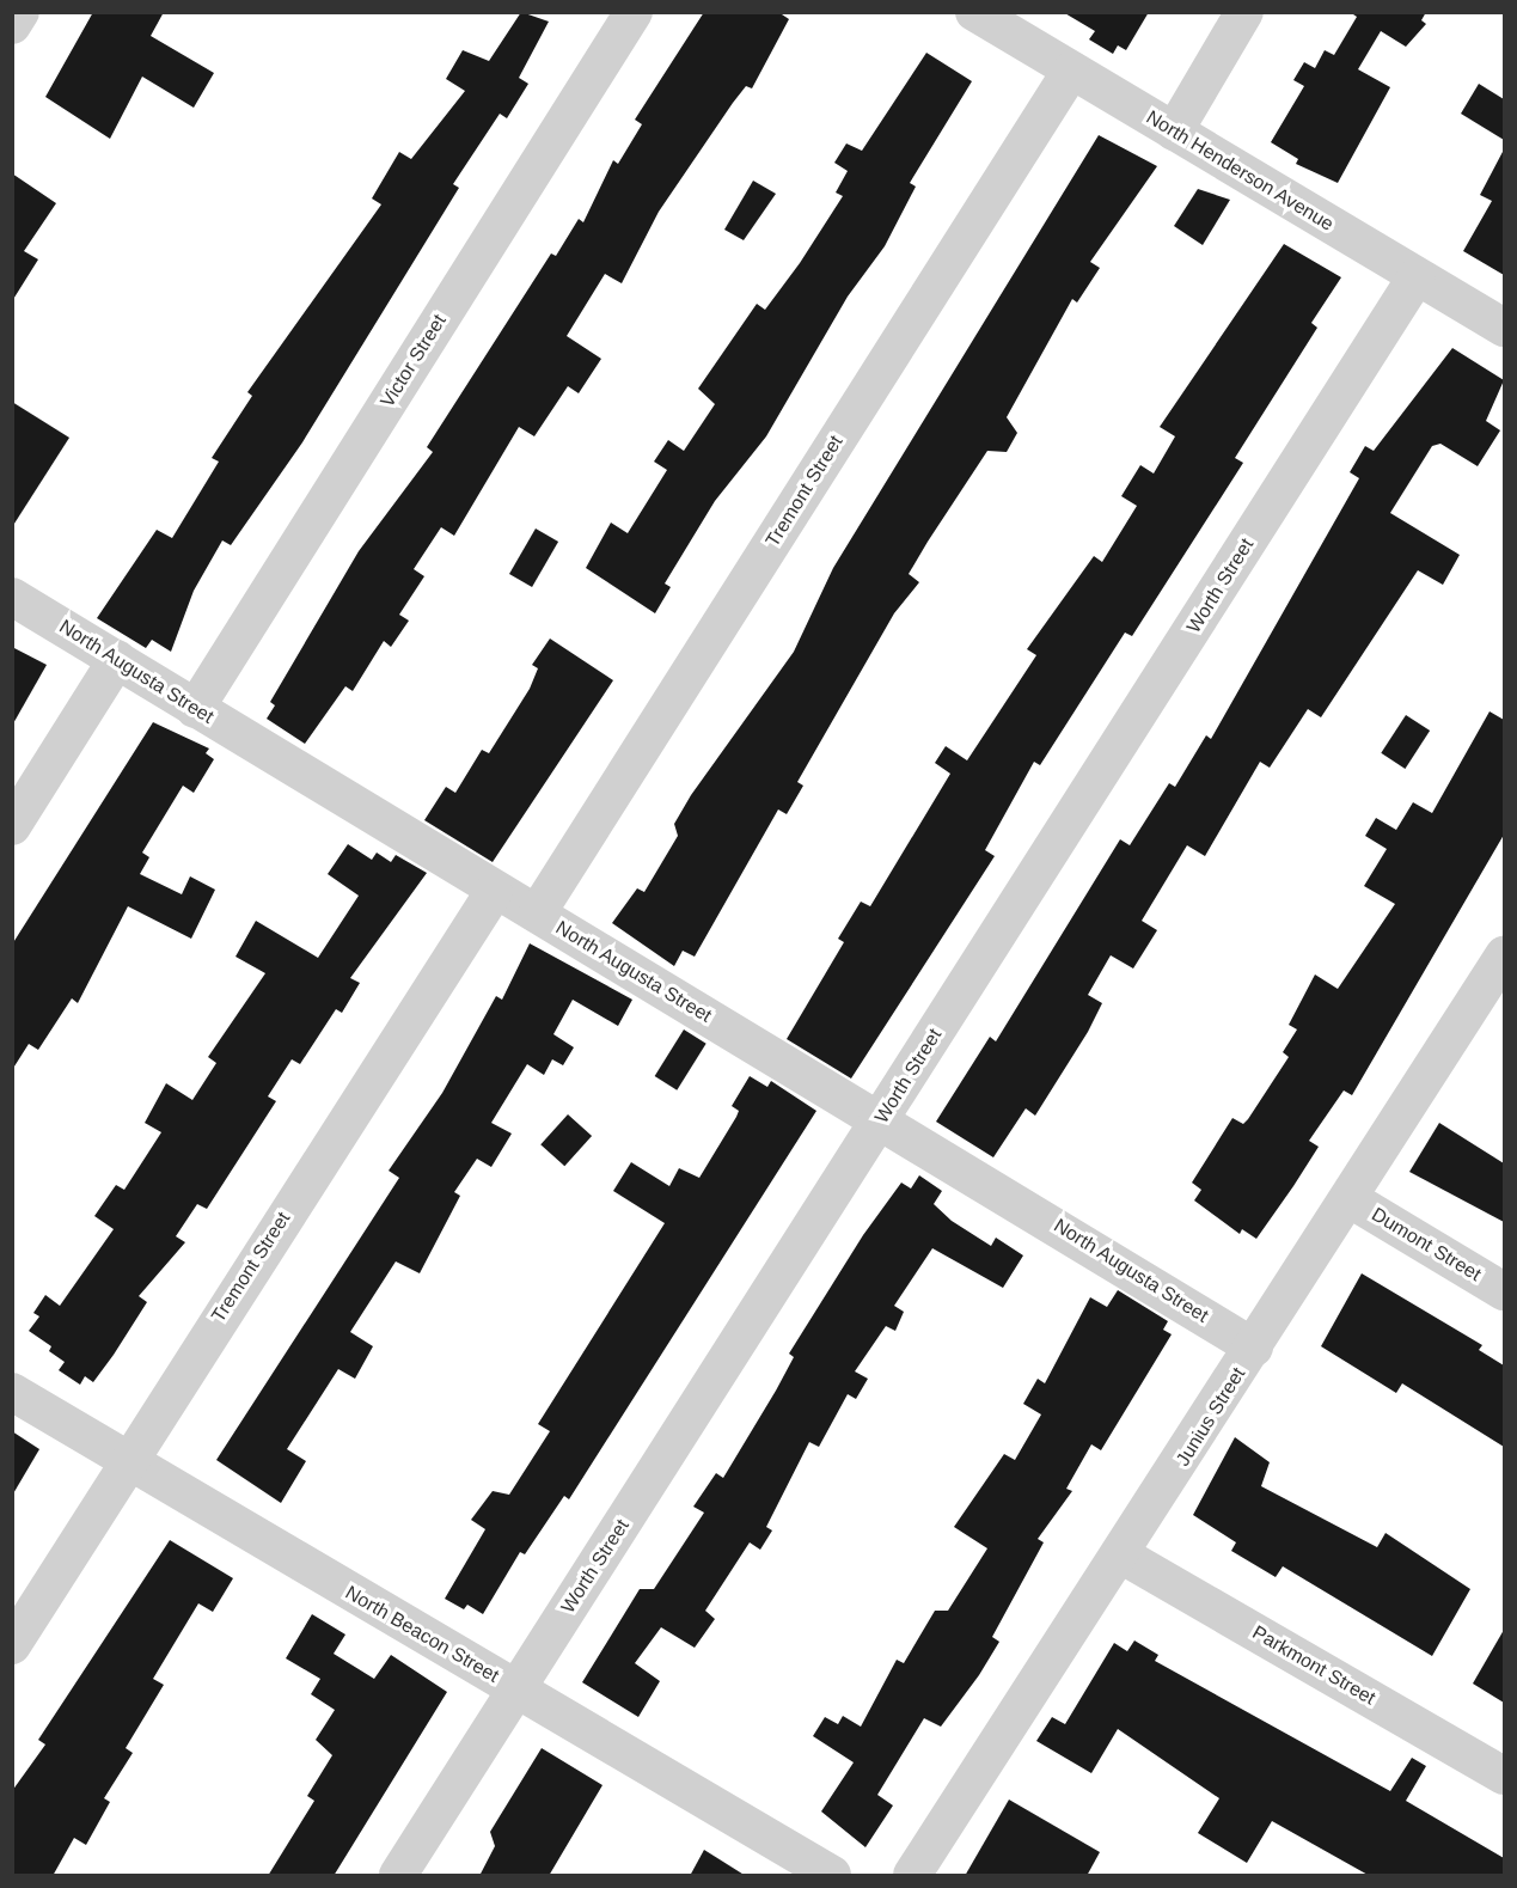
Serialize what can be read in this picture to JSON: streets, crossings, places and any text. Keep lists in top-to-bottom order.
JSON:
{
  "streets": {
    "street": [
      "North Henderson Avenue",
      "Victor Street",
      "Tremont Street",
      "Worth Street",
      "North Augusta Street",
      "Dumont Street",
      "Junius Street",
      "North Beacon Street",
      "Parkmont Street"
    ]
  },
  "crossings": [
    ["North Henderson Avenue", "Tremont Street"],
    ["North Henderson Avenue", "Worth Street"],
    ["Victor Street", "North Augusta Street"],
    ["Tremont Street", "North Augusta Street"],
    ["Tremont Street", "North Beacon Street"],
    ["Worth Street", "North Augusta Street"],
    ["Worth Street", "North Beacon Street"],
    ["North Augusta Street", "Junius Street"],
    ["Dumont Street", "Junius Street"],
    ["Junius Street", "Parkmont Street"]
  ]
}
